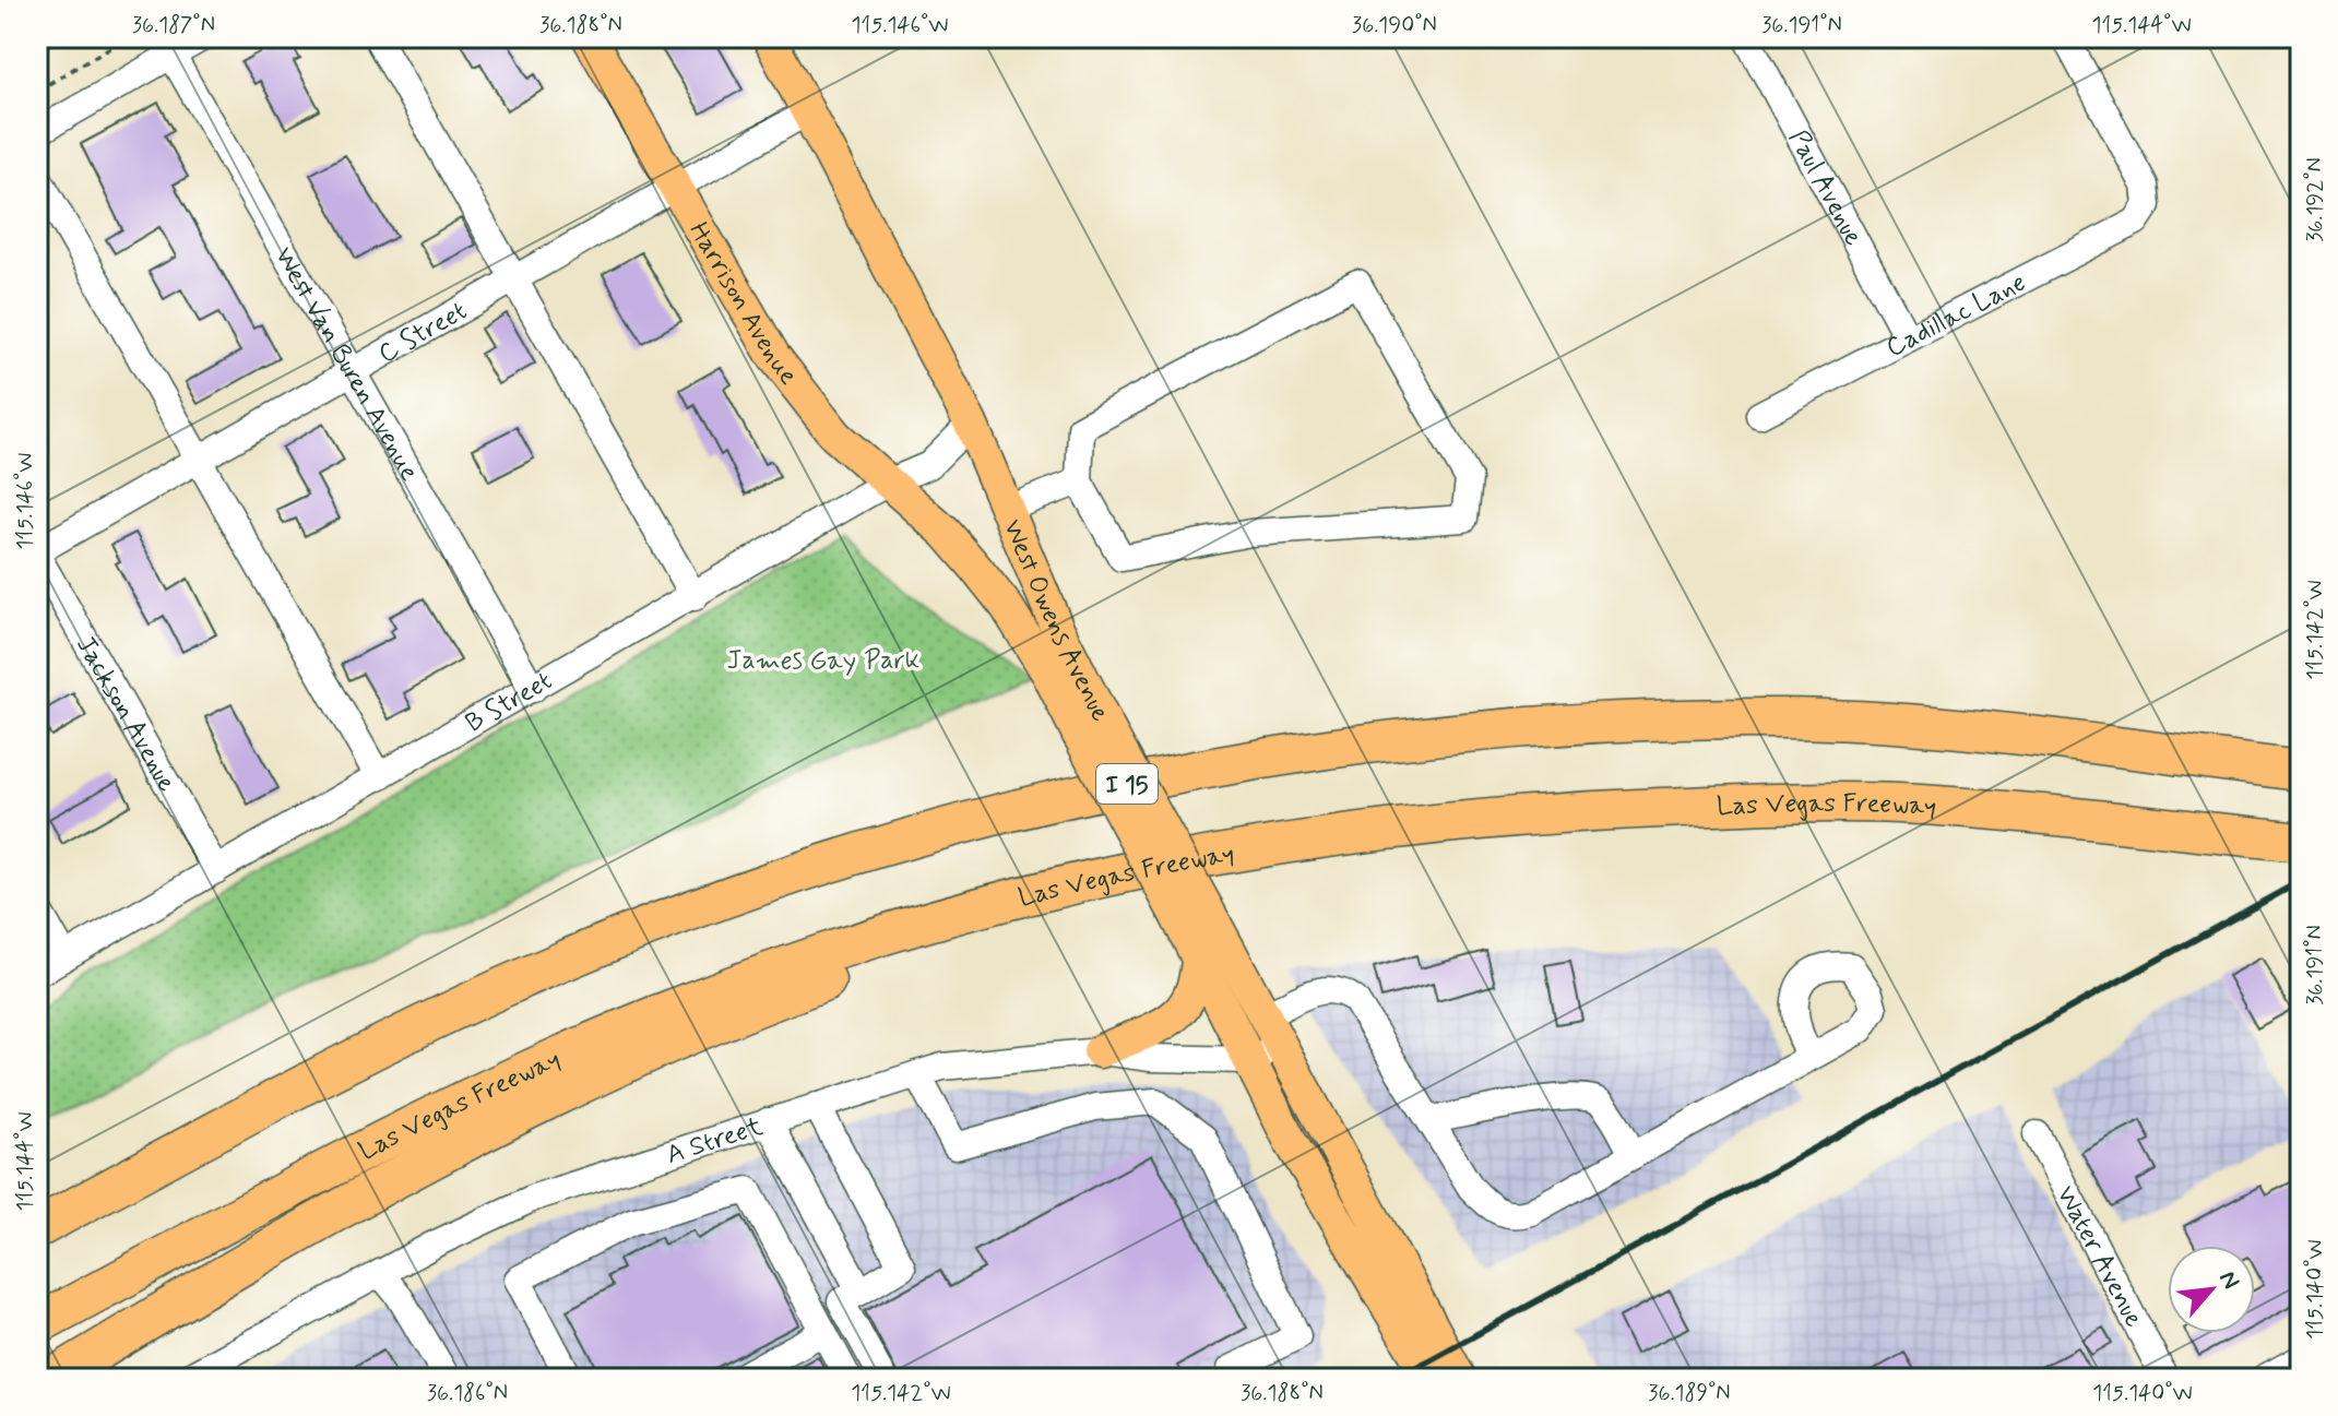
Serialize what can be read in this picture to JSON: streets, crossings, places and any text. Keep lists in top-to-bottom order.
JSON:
{
  "streets": {
    "highway": ["I 15", "Las Vegas Freeway"],
    "main road": ["Harrison Avenue", "West Owens Avenue"],
    "street": [
      "Paul Avenue",
      "Cadillac Lane",
      "C Street",
      "West Van Buren Avenue",
      "B Street",
      "Jackson Avenue",
      "A Street",
      "Water Avenue"
    ]
  },
  "crossings": [
    ["Paul Avenue", "Cadillac Lane"],
    ["Harrison Avenue", "C Street"],
    ["Harrison Avenue", "West Owens Avenue"],
    ["Harrison Avenue", "B Street"],
    ["C Street", "West Van Buren Avenue"],
    ["C Street", "West Owens Avenue"],
    ["C Street", "Jackson Avenue"],
    ["West Van Buren Avenue", "B Street"],
    ["West Owens Avenue", "B Street"],
    ["West Owens Avenue", "A Street"],
    ["B Street", "Jackson Avenue"]
  ],
  "parks": ["James Gay Park"],
  "north": "top right",
  "coordinates": [
    "36.187°N",
    "36.188°N",
    "115.146°W",
    "36.190°N",
    "36.191°N",
    "115.144°W",
    "36.192°N",
    "115.142°W",
    "115.140°W",
    "36.186°N",
    "36.189°N"
  ]
}
